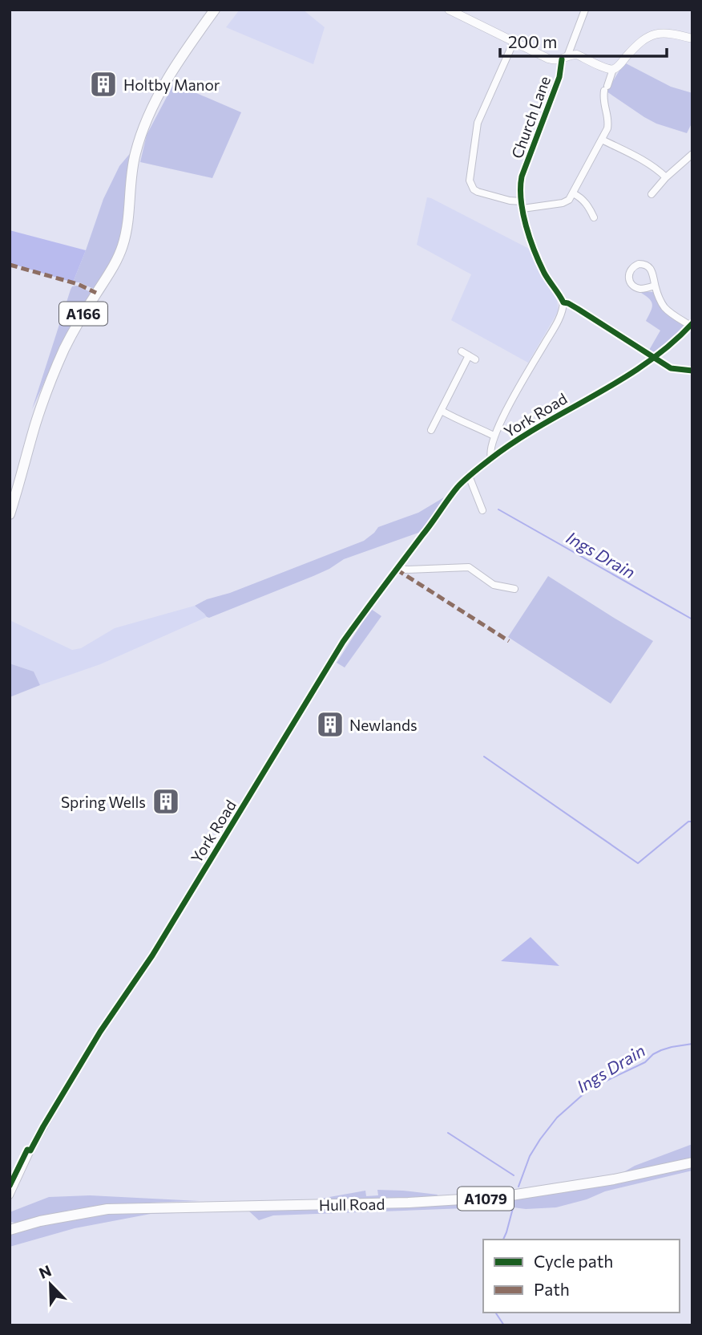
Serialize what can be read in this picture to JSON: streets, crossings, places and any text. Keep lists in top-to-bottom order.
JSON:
{
  "streets": {
    "highway": ["A166", "A1079", "Hull Road"],
    "street": ["Church Lane", "York Road"]
  },
  "crossings": [
    ["Church Lane", "York Road"]
  ],
  "water": ["Ings Drain"],
  "places": {
    "building": ["Holtby Manor", "Newlands", "Spring Wells"]
  },
  "legend": ["Cycle path", "Path"],
  "scale_bar": "200 m",
  "north": "top left"
}
